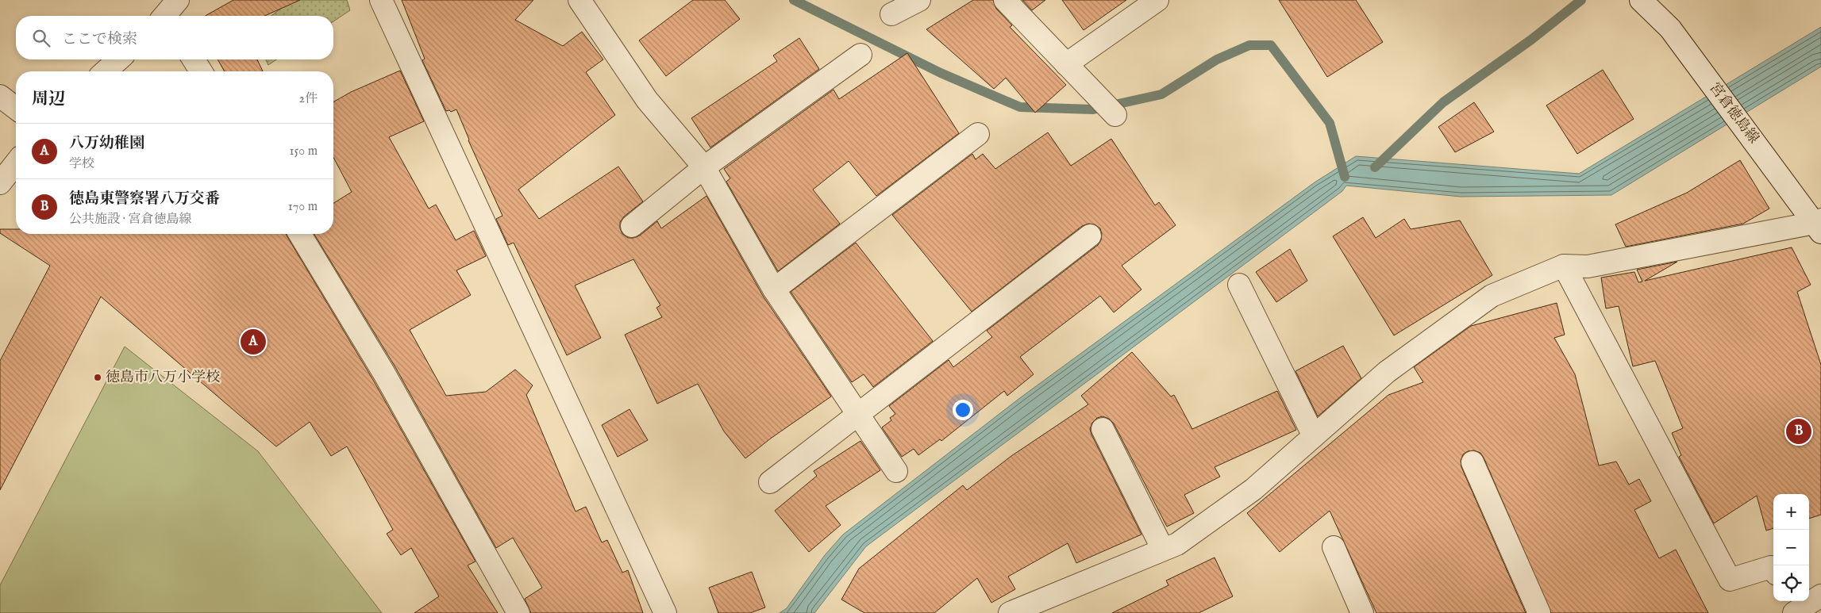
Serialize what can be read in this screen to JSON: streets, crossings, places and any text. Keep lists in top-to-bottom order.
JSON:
{
  "streets": {
    "street": ["宮倉徳島線"]
  },
  "places": ["徳島市八万小学校"],
  "page": {
    "search": "ここで検索",
    "heading": ["周辺", "2件"],
    "list": [
      {
        "mark": "A",
        "name": "八万幼稚園",
        "note": "学校",
        "value": "150 m"
      },
      {
        "mark": "B",
        "name": "徳島東警察署八万交番",
        "note": "公共施設 · 宮倉徳島線",
        "value": "170 m"
      }
    ],
    "pins": ["A", "B"],
    "map_buttons": ["+", "−"]
  }
}
